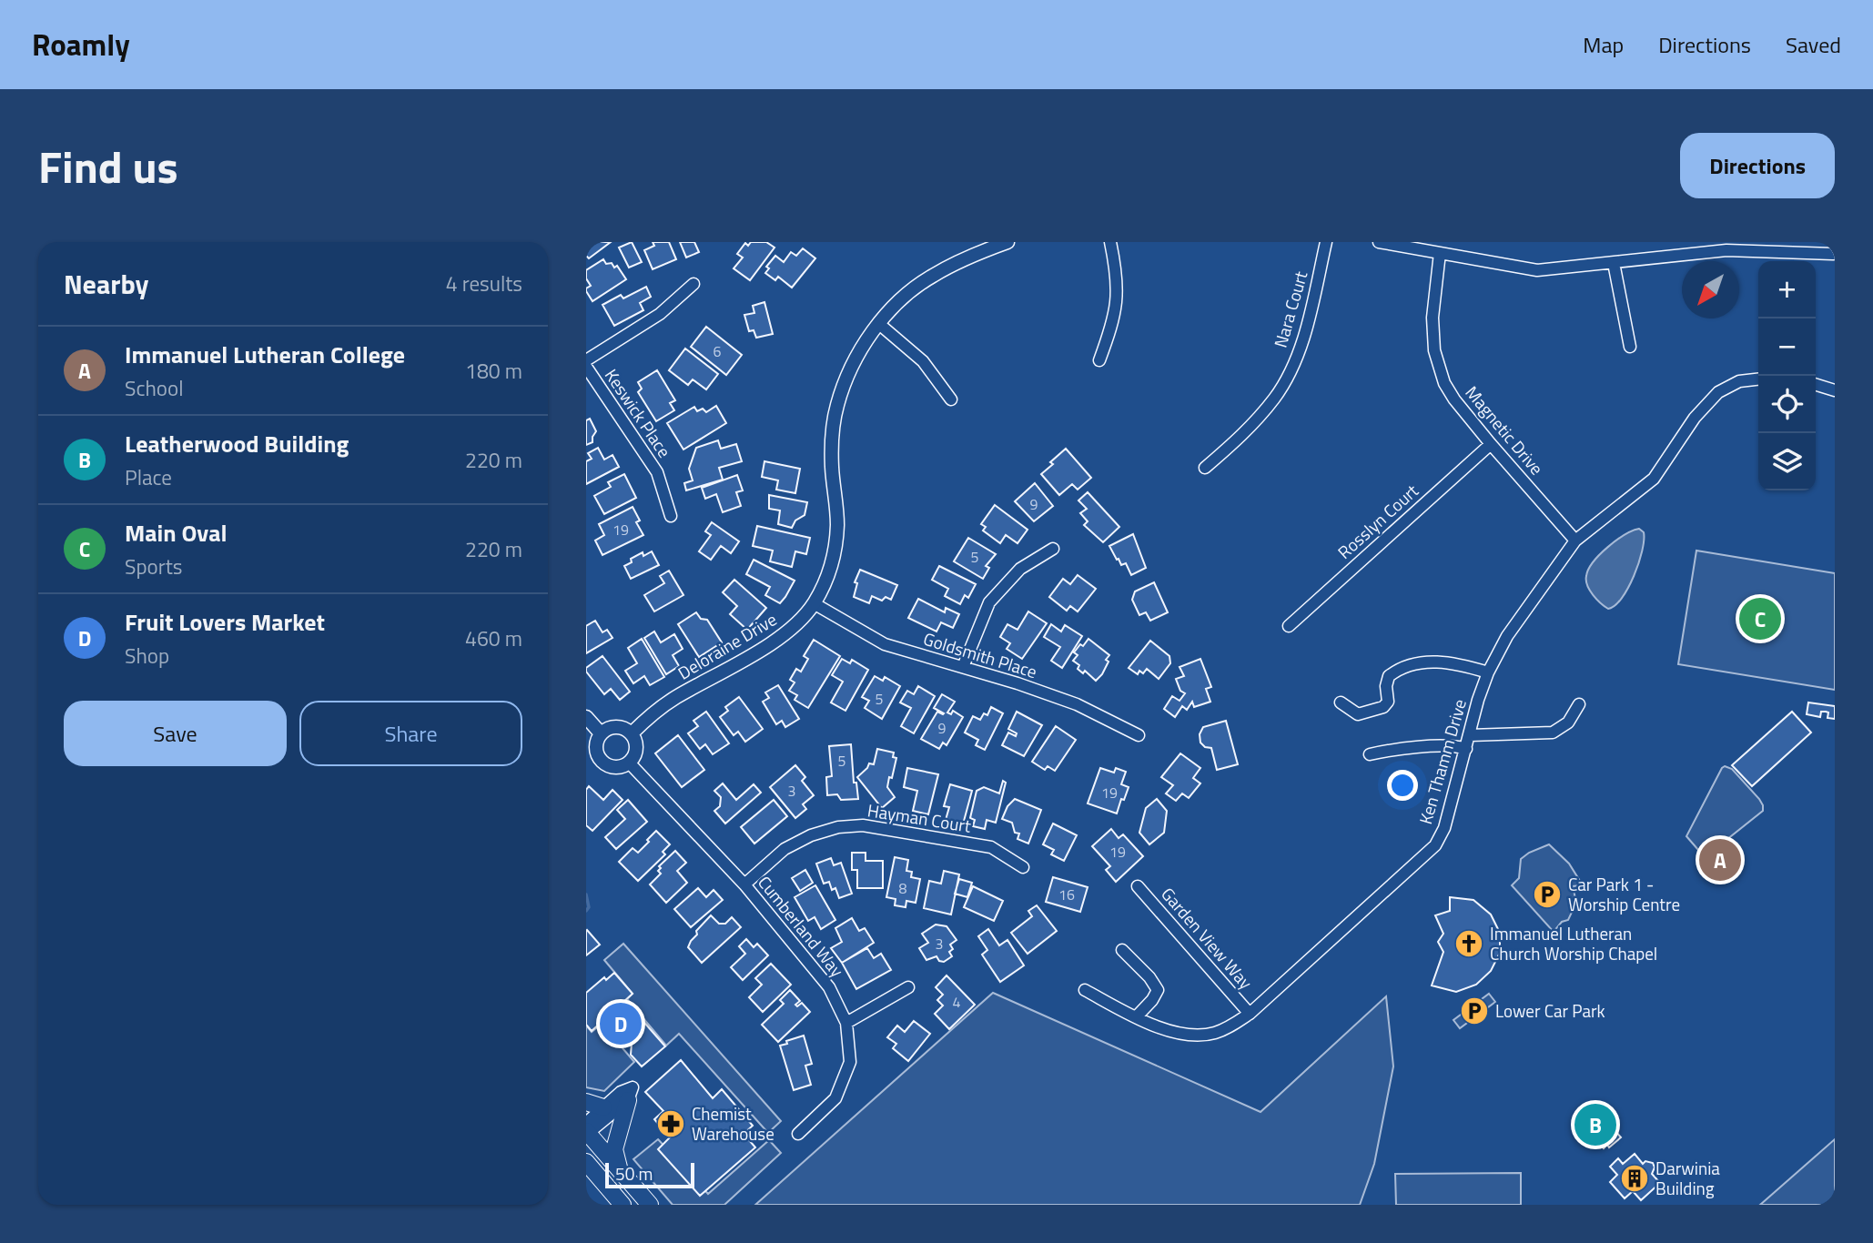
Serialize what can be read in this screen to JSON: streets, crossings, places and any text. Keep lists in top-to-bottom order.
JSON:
{
  "streets": {
    "street": [
      "Nara Court",
      "Keswick Place",
      "Magnetic Drive",
      "Rosslyn Court",
      "Deloraine Drive",
      "Goldsmith Place",
      "Ken Thamm Drive",
      "Hayman Court",
      "Cumberland Way",
      "Garden View Way"
    ]
  },
  "crossings": [
    ["Magnetic Drive", "Rosslyn Court"],
    ["Magnetic Drive", "Ken Thamm Drive"],
    ["Deloraine Drive", "Goldsmith Place"],
    ["Deloraine Drive", "Cumberland Way"],
    ["Ken Thamm Drive", "Garden View Way"],
    ["Hayman Court", "Cumberland Way"]
  ],
  "places": {
    "parking": ["Car Park 1 - Worship Centre", "Lower Car Park"],
    "church": ["Immanuel Lutheran Church Worship Chapel"],
    "pharmacy": ["Chemist Warehouse"],
    "building": ["Darwinia Building"]
  },
  "house_numbers": [
    "6",
    "9",
    "19",
    "5",
    "5",
    "9",
    "5",
    "3",
    "19",
    "19",
    "8",
    "16",
    "3",
    "4"
  ],
  "scale_bar": "50 m",
  "north": "bottom left",
  "page": {
    "header": "Roamly",
    "nav": ["Map", "Directions", "Saved"],
    "title": "Find us",
    "buttons": [
      "Directions",
      ["Save", "Share"]
    ],
    "heading": ["Nearby", "4 results"],
    "map_buttons": ["+", "−"],
    "list": [
      {
        "mark": "A",
        "name": "Immanuel Lutheran College",
        "note": "School",
        "value": "180 m"
      },
      {
        "mark": "B",
        "name": "Leatherwood Building",
        "note": "Place",
        "value": "220 m"
      },
      {
        "mark": "C",
        "name": "Main Oval",
        "note": "Sports",
        "value": "220 m"
      },
      {
        "mark": "D",
        "name": "Fruit Lovers Market",
        "note": "Shop",
        "value": "460 m"
      }
    ],
    "pins": [
      "C",
      "A",
      "D",
      "B"
    ],
    "scale": "50 m"
  }
}
